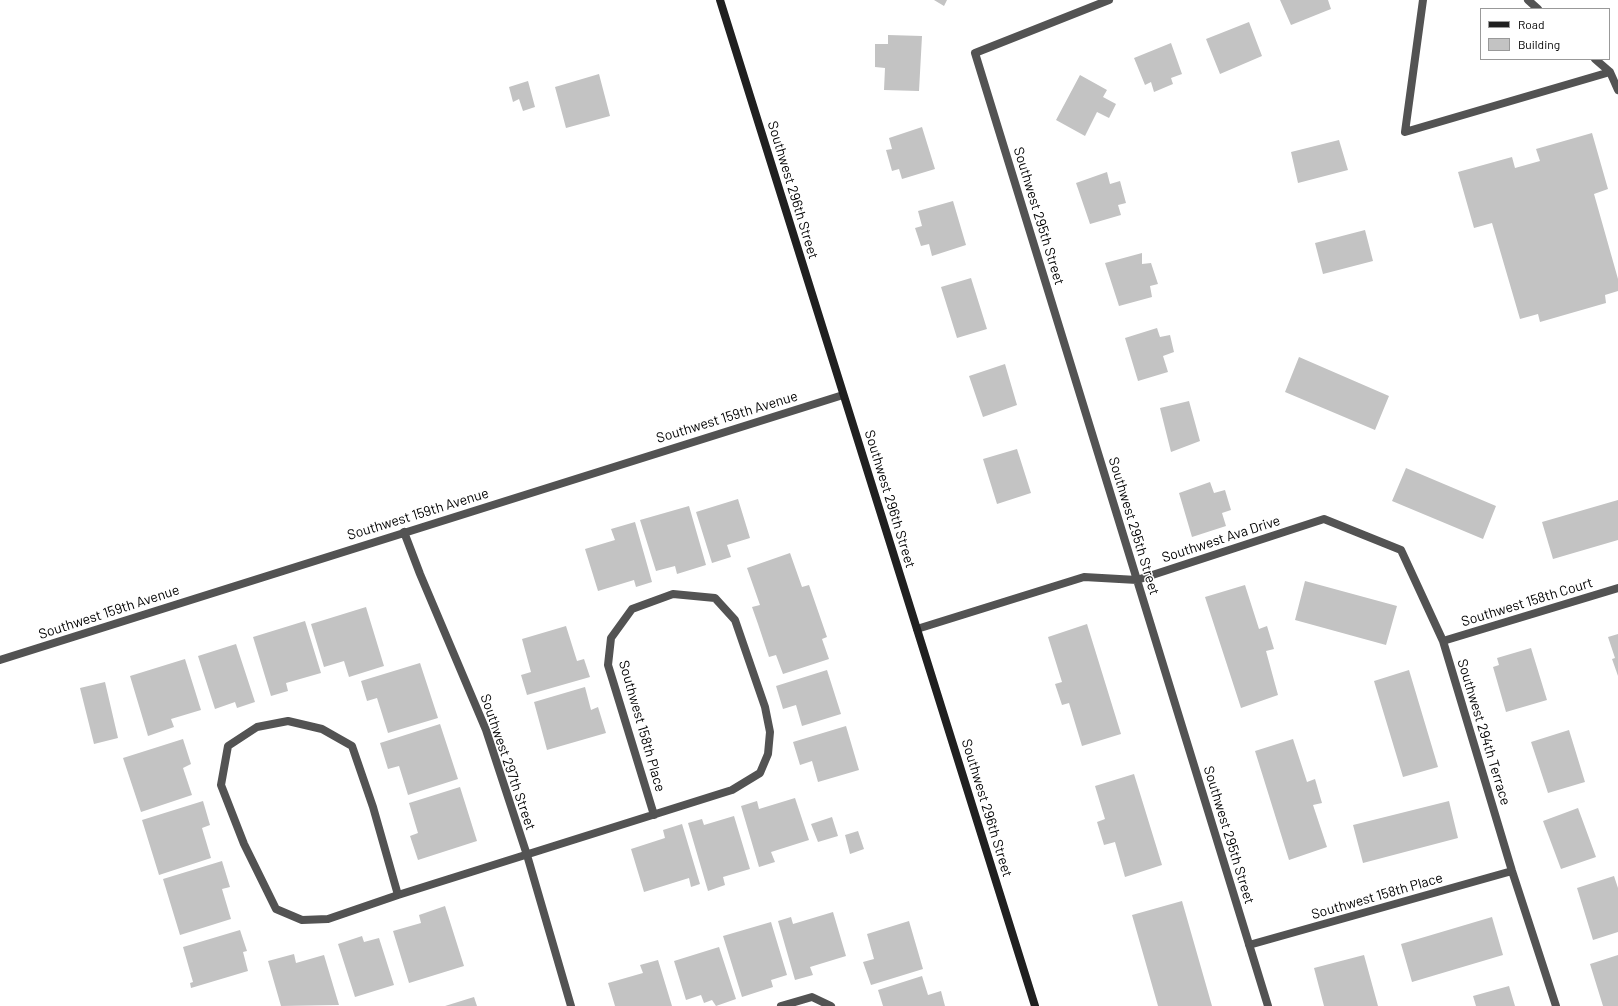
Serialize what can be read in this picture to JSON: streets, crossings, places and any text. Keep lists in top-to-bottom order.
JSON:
{
  "streets": {
    "street": [
      "Southwest 296th Street",
      "Southwest 295th Street",
      "Southwest 159th Avenue",
      "Southwest Ava Drive",
      "Southwest 158th Court",
      "Southwest 158th Place",
      "Southwest 294th Terrace",
      "Southwest 297th Street"
    ]
  },
  "crossings": [
    ["Southwest 296th Street", "Southwest 159th Avenue"],
    ["Southwest 296th Street", "Southwest Ava Drive"],
    ["Southwest 295th Street", "Southwest Ava Drive"],
    ["Southwest 295th Street", "Southwest 158th Place"],
    ["Southwest 159th Avenue", "Southwest 297th Street"],
    ["Southwest Ava Drive", "Southwest 294th Terrace"],
    ["Southwest 158th Court", "Southwest 294th Terrace"],
    ["Southwest 158th Place", "Southwest 294th Terrace"],
    ["Southwest 158th Place", "Southwest 297th Street"]
  ],
  "legend": ["Road", "Building"]
}
